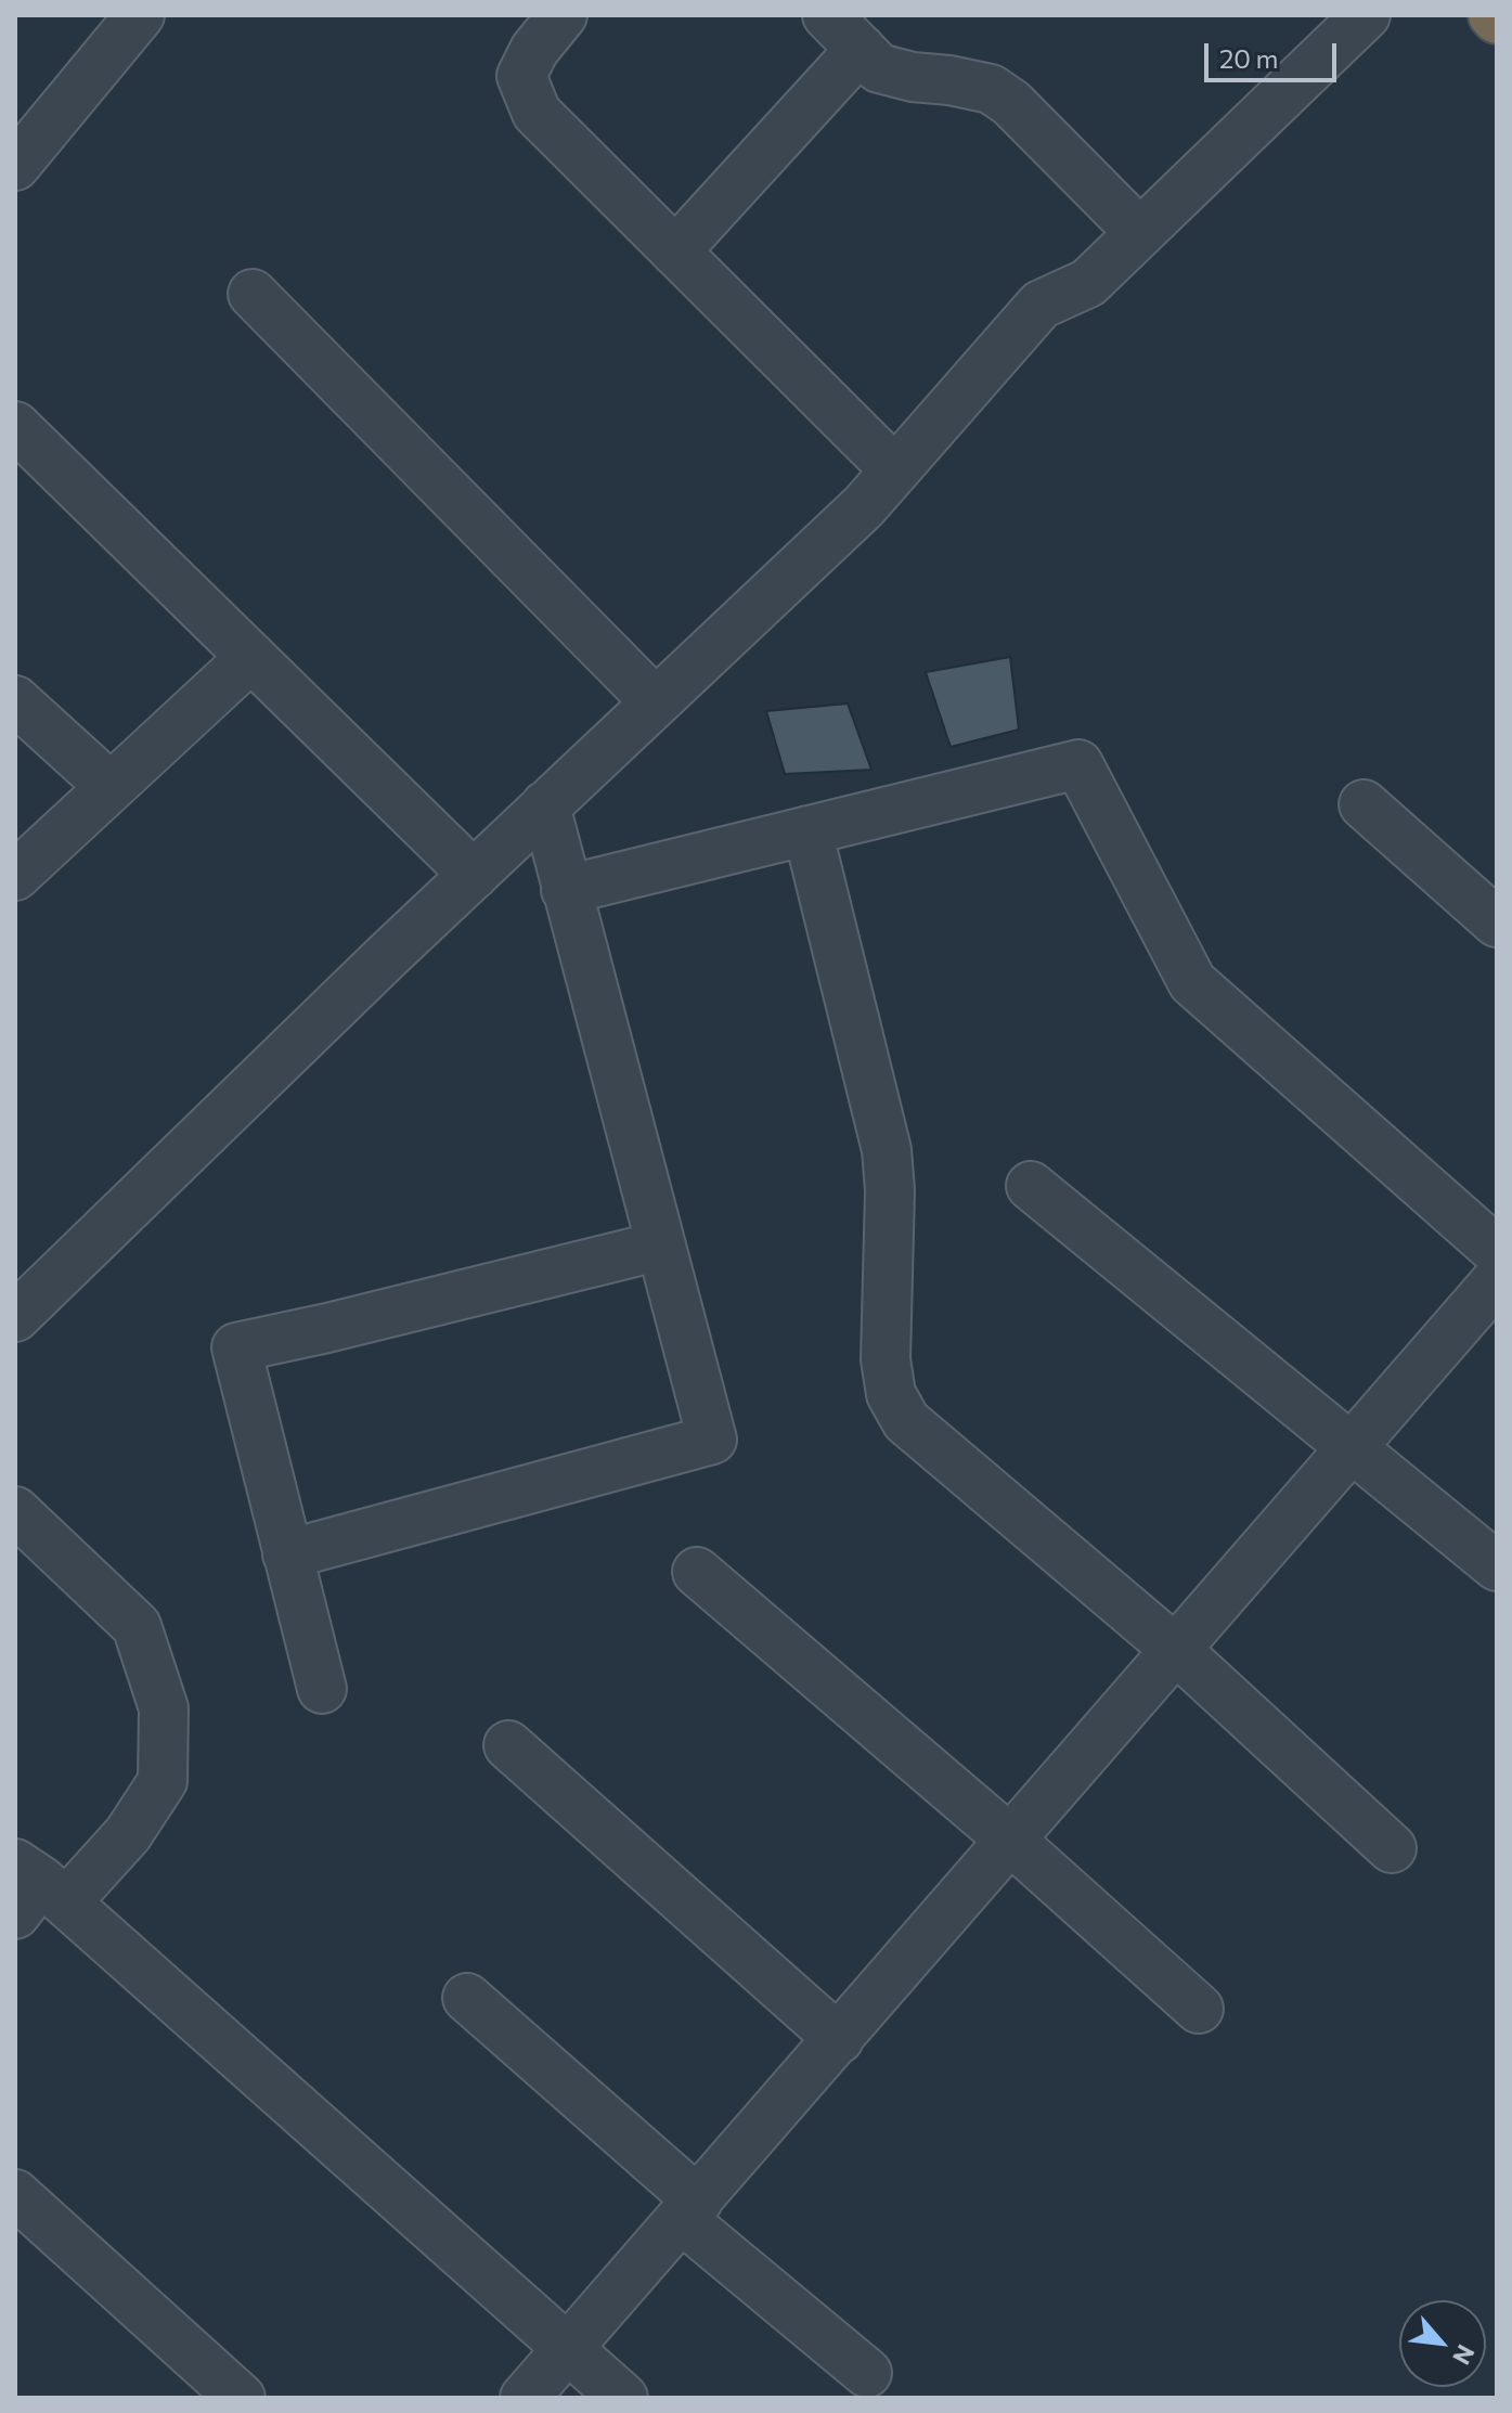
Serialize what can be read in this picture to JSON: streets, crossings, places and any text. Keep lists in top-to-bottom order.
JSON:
{
  "scale_bar": "20 m",
  "north": "bottom right"
}
